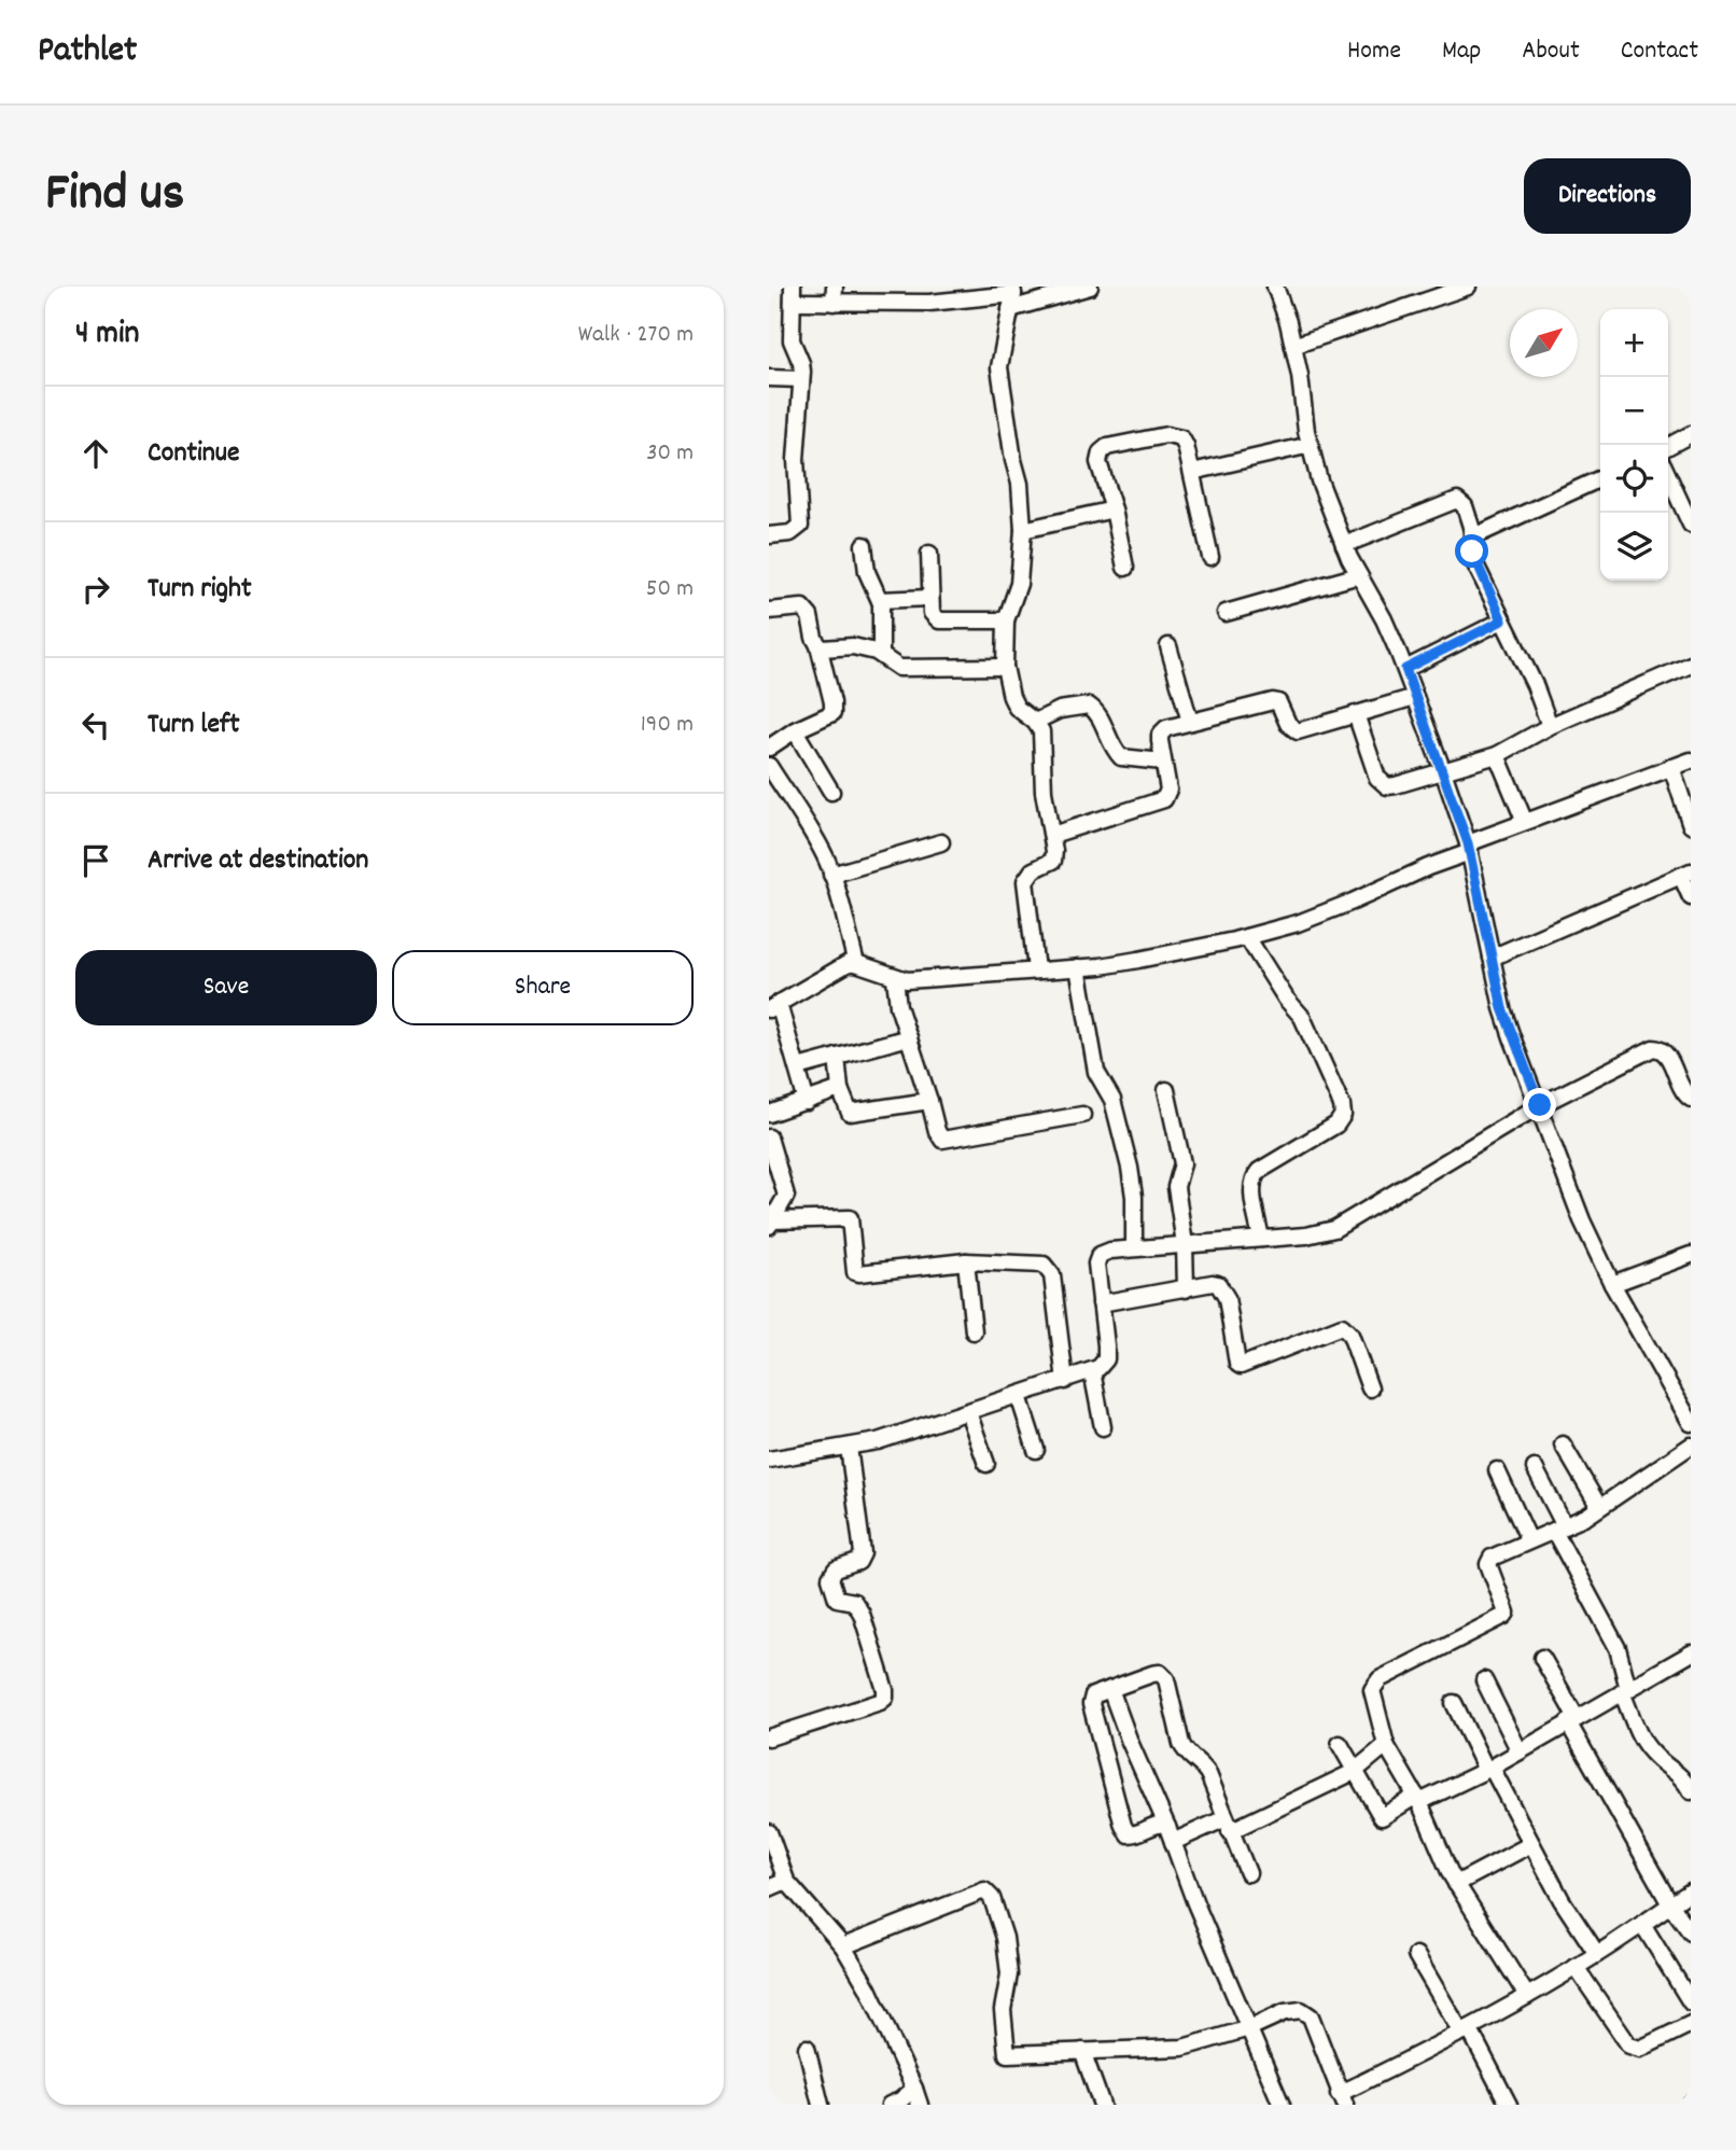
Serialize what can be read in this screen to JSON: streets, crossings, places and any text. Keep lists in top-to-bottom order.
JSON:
{
  "north": "top right",
  "page": {
    "header": "Pathlet",
    "nav": [
      "Home",
      "Map",
      "About",
      "Contact"
    ],
    "title": "Find us",
    "buttons": [
      "Directions",
      ["Save", "Share"]
    ],
    "heading": ["4 min", "Walk · 270 m"],
    "map_buttons": ["+", "−"],
    "list": [
      ["Continue", "30 m"],
      ["Turn right", "50 m"],
      ["Turn left", "190 m"],
      "Arrive at destination"
    ]
  }
}
